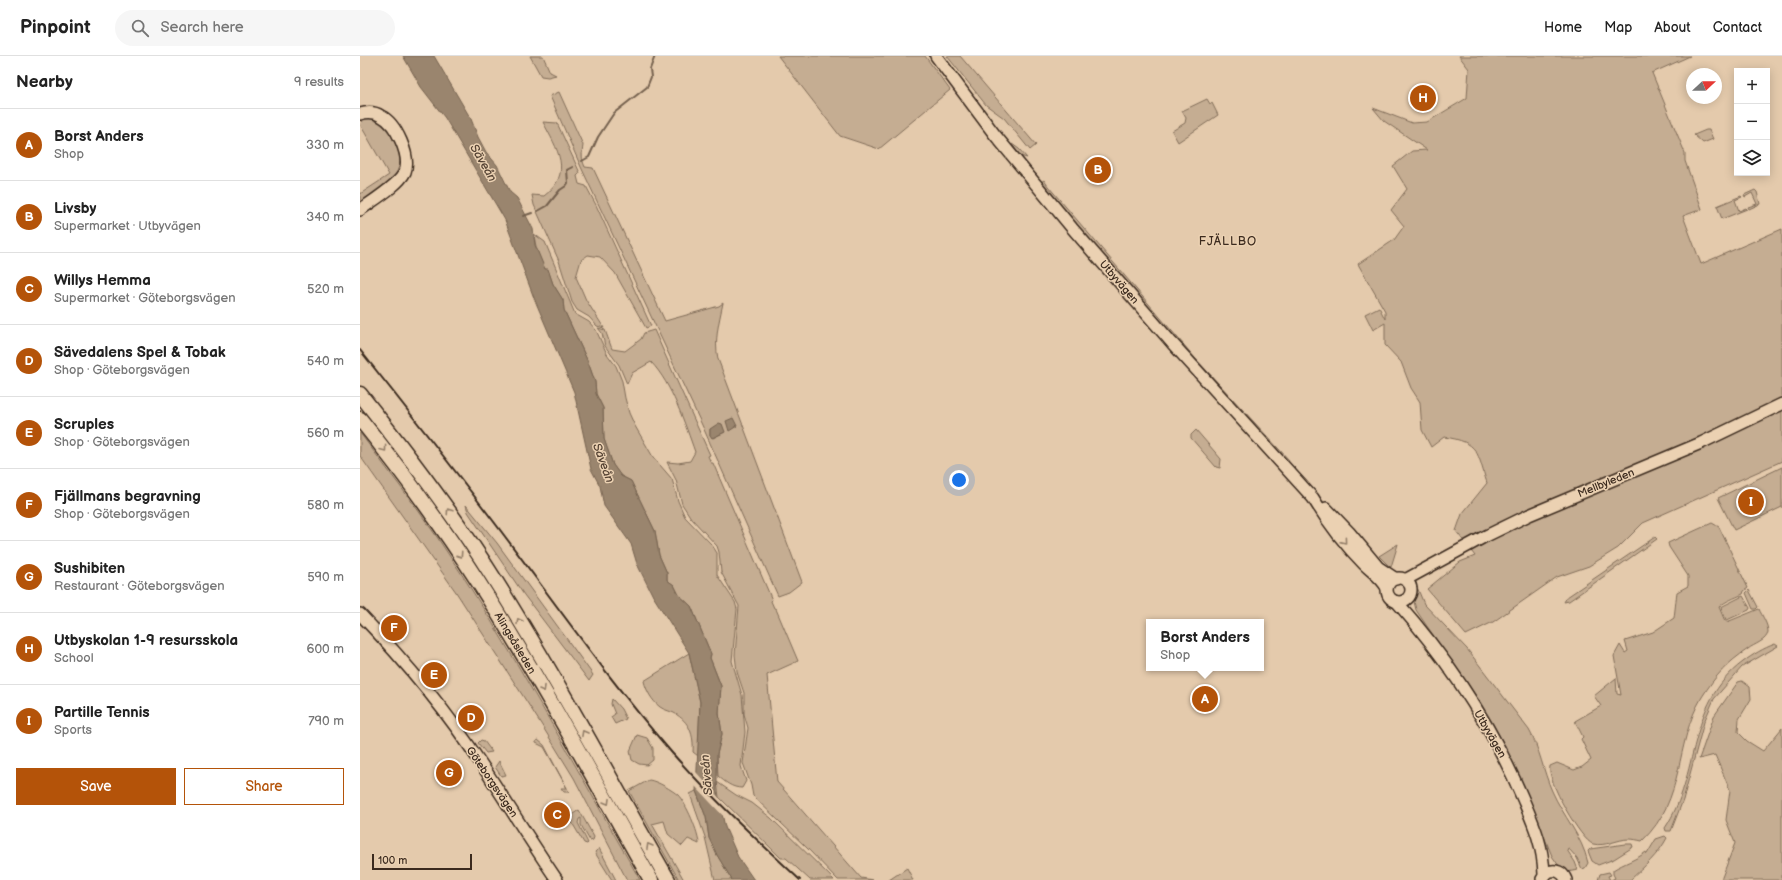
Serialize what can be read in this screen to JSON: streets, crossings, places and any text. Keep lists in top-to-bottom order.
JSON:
{
  "streets": {
    "highway": ["Alingsåsleden"],
    "street": ["Utbyvägen", "Mellbyleden", "Göteborgsvägen"]
  },
  "crossings": [
    ["Utbyvägen", "Mellbyleden"]
  ],
  "districts": ["FJÄLLBO"],
  "water": ["Säveån"],
  "scale_bar": "100 m",
  "north": "right",
  "page": {
    "header": "Pinpoint",
    "search": "Search here",
    "nav": [
      "Home",
      "Map",
      "About",
      "Contact"
    ],
    "heading": ["Nearby", "9 results"],
    "map_buttons": ["+", "−"],
    "pins": [
      "H",
      "B",
      "I",
      "F",
      "E",
      "A",
      "D",
      "G",
      "C"
    ],
    "list": [
      {
        "mark": "A",
        "name": "Borst Anders",
        "note": "Shop",
        "value": "330 m"
      },
      {
        "mark": "B",
        "name": "Livsby",
        "note": "Supermarket · Utbyvägen",
        "value": "340 m"
      },
      {
        "mark": "C",
        "name": "Willys Hemma",
        "note": "Supermarket · Göteborgsvägen",
        "value": "520 m"
      },
      {
        "mark": "D",
        "name": "Sävedalens Spel & Tobak",
        "note": "Shop · Göteborgsvägen",
        "value": "540 m"
      },
      {
        "mark": "E",
        "name": "Scruples",
        "note": "Shop · Göteborgsvägen",
        "value": "560 m"
      },
      {
        "mark": "F",
        "name": "Fjällmans begravning",
        "note": "Shop · Göteborgsvägen",
        "value": "580 m"
      },
      {
        "mark": "G",
        "name": "Sushibiten",
        "note": "Restaurant · Göteborgsvägen",
        "value": "590 m"
      },
      {
        "mark": "H",
        "name": "Utbyskolan 1-9 resursskola",
        "note": "School",
        "value": "600 m"
      },
      {
        "mark": "I",
        "name": "Partille Tennis",
        "note": "Sports",
        "value": "790 m"
      }
    ],
    "popup": ["Borst Anders", "Shop"],
    "buttons": ["Save", "Share"],
    "scale": "100 m"
  }
}
